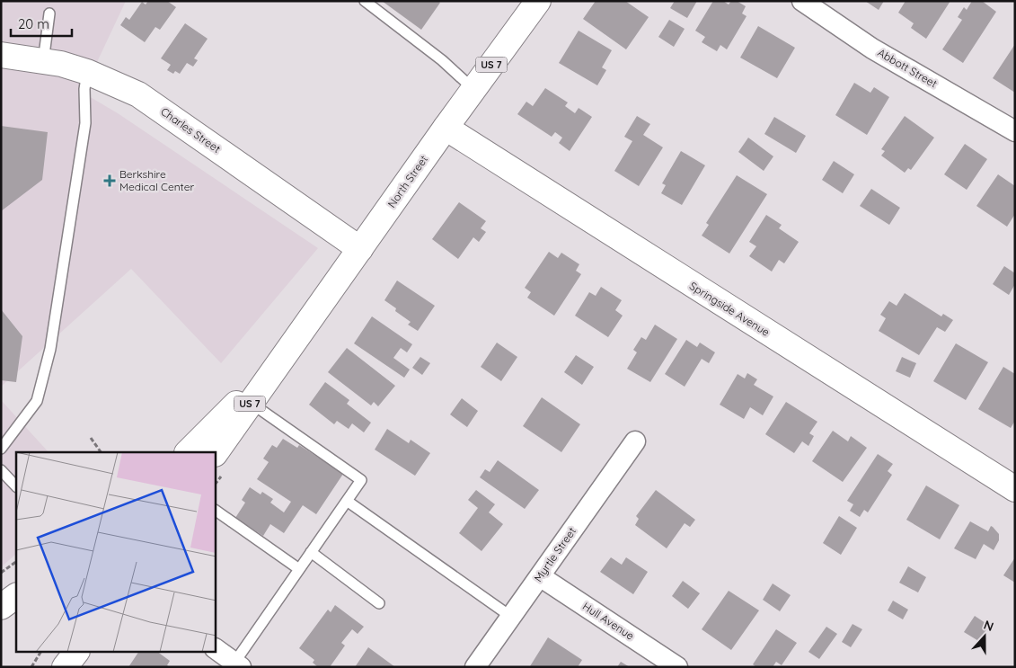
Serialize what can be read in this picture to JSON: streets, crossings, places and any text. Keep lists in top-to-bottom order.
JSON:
{
  "streets": {
    "street": [
      "US 7",
      "Abbott Street",
      "Charles Street",
      "North Street",
      "Springside Avenue",
      "Myrtle Street",
      "Hull Avenue"
    ]
  },
  "crossings": [
    ["Charles Street", "North Street"],
    ["North Street", "Springside Avenue"],
    ["Myrtle Street", "Hull Avenue"]
  ],
  "places": {
    "health": ["Berkshire Medical Center"]
  },
  "scale_bar": "20 m",
  "north": "top"
}
